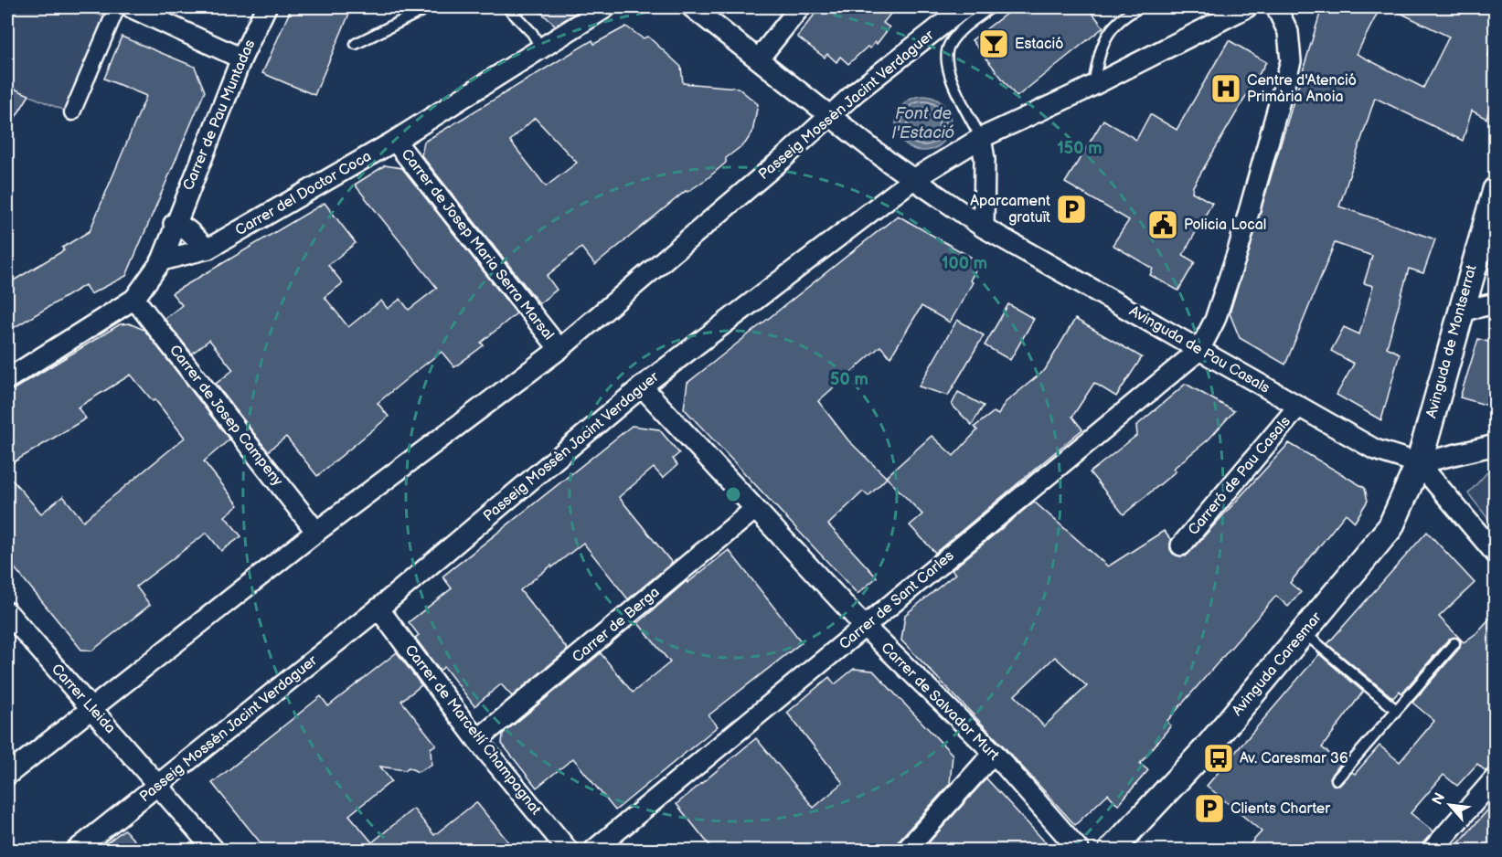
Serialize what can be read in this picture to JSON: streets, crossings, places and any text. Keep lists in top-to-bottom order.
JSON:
{
  "streets": {
    "street": [
      "Passeig Mossèn Jacint Verdaguer",
      "Carrer de Pau Muntadas",
      "Carrer del Doctor Coca",
      "Carrer de Josep Maria Serra Marsal",
      "Avinguda de Montserrat",
      "Avinguda de Pau Casals",
      "Carrer de Josep Campeny",
      "Carreró de Pau Casals",
      "Carrer de Sant Carles",
      "Carrer de Berga",
      "Avinguda Caresmar",
      "Carrer Lleida",
      "Carrer de Salvador Murt",
      "Carrer de Marcel·lí Champagnat"
    ]
  },
  "crossings": [
    ["Passeig Mossèn Jacint Verdaguer", "Carrer de Josep Maria Serra Marsal"],
    ["Passeig Mossèn Jacint Verdaguer", "Avinguda de Pau Casals"],
    ["Passeig Mossèn Jacint Verdaguer", "Carrer de Josep Campeny"],
    ["Passeig Mossèn Jacint Verdaguer", "Carrer Lleida"],
    ["Passeig Mossèn Jacint Verdaguer", "Carrer de Salvador Murt"],
    ["Passeig Mossèn Jacint Verdaguer", "Carrer de Marcel·lí Champagnat"],
    ["Carrer de Pau Muntadas", "Carrer del Doctor Coca"],
    ["Carrer del Doctor Coca", "Carrer de Josep Maria Serra Marsal"],
    ["Avinguda de Montserrat", "Avinguda de Pau Casals"],
    ["Avinguda de Montserrat", "Avinguda Caresmar"],
    ["Avinguda de Pau Casals", "Carreró de Pau Casals"],
    ["Avinguda de Pau Casals", "Carrer de Sant Carles"],
    ["Avinguda de Pau Casals", "Avinguda Caresmar"],
    ["Carrer de Sant Carles", "Carrer de Salvador Murt"],
    ["Carrer de Berga", "Carrer de Salvador Murt"],
    ["Carrer de Berga", "Carrer de Marcel·lí Champagnat"]
  ],
  "water": ["Font de l'Estació"],
  "places": {
    "bar": ["Estació"],
    "hospital": ["Centre d'Atenció Primària Anoia"],
    "parking": ["Aparcament gratuït", "Clients Charter"],
    "public building": ["Policia Local"],
    "bus stop": ["Av. Caresmar 36"]
  },
  "north": "top left",
  "rings": ["150 m", "100 m", "50 m"]
}
